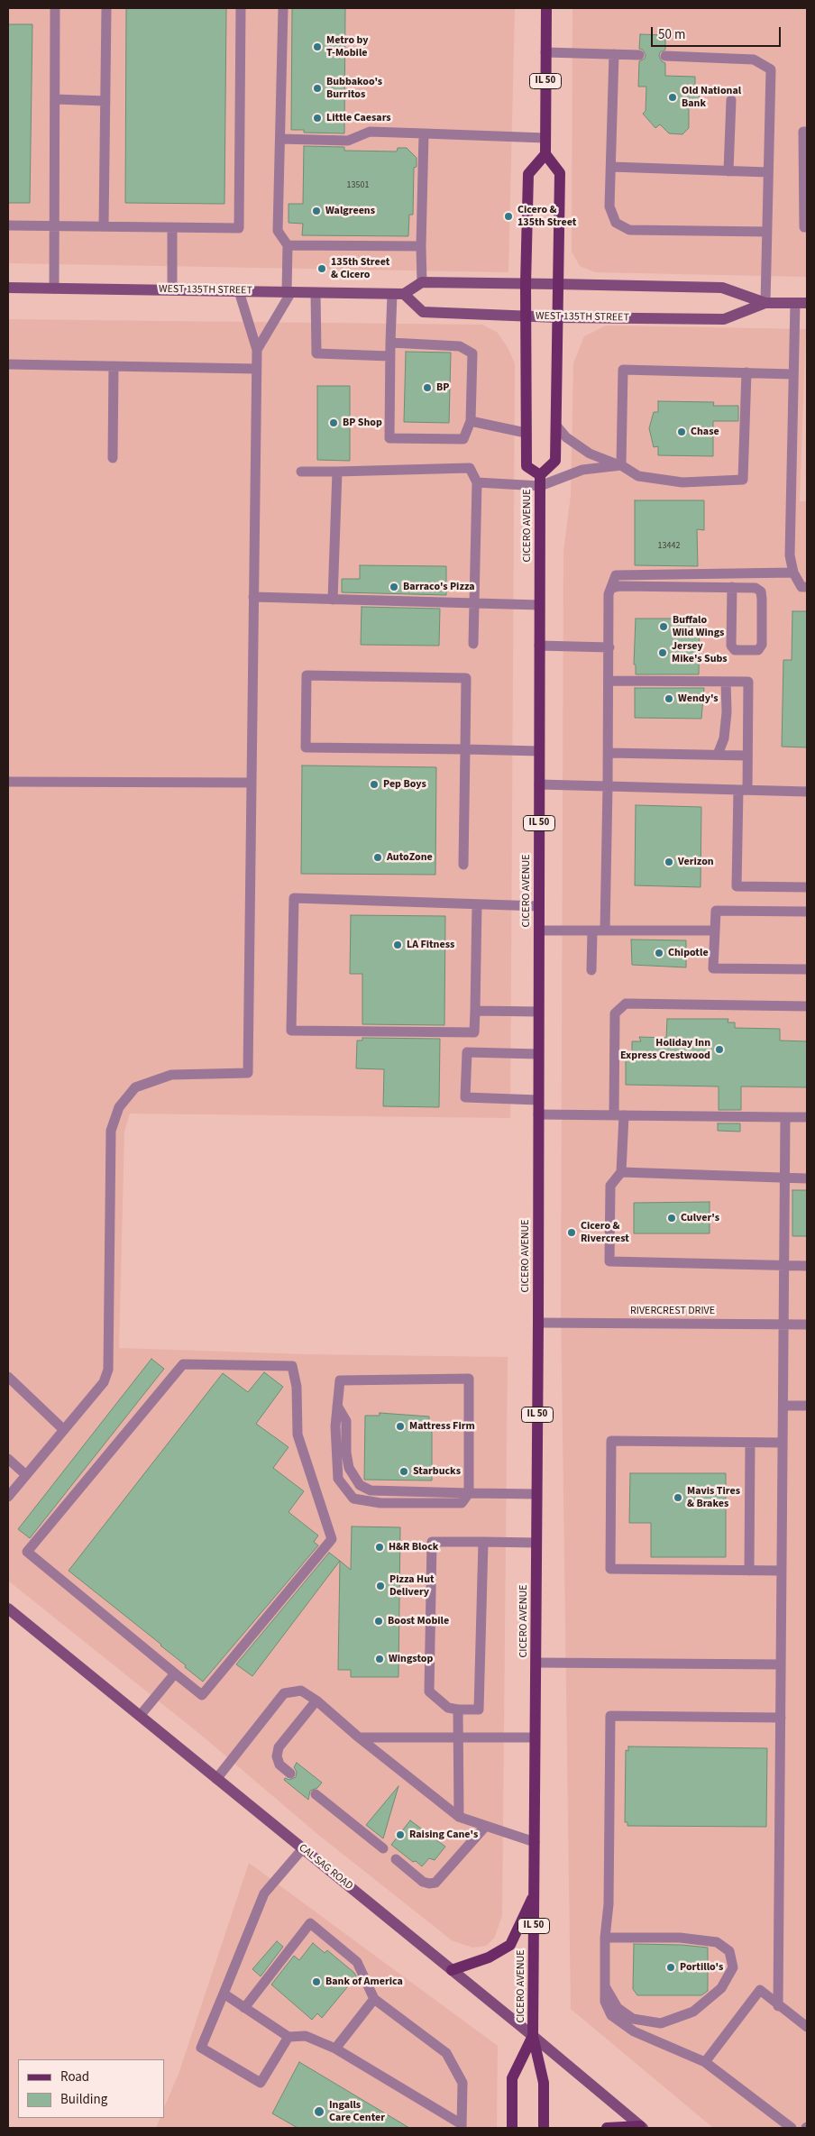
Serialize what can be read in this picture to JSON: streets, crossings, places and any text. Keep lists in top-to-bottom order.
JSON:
{
  "streets": {
    "main road": ["IL 50", "CICERO AVENUE"],
    "street": ["WEST 135TH STREET", "CAL SAG ROAD"],
    "lane": ["RIVERCREST DRIVE"]
  },
  "crossings": [
    ["IL 50", "CICERO AVENUE"],
    ["WEST 135TH STREET", "CICERO AVENUE"],
    ["CICERO AVENUE", "RIVERCREST DRIVE"],
    ["CICERO AVENUE", "CAL SAG ROAD"]
  ],
  "places": [
    "Metro by T-Mobile",
    "Bubbakoo's Burritos",
    "Old National Bank",
    "Little Caesars",
    "Walgreens",
    "Cicero & 135th Street",
    "135th Street & Cicero",
    "BP",
    "BP Shop",
    "Chase",
    "Barraco's Pizza",
    "Buffalo Wild Wings",
    "Jersey Mike's Subs",
    "Wendy's",
    "Pep Boys",
    "AutoZone",
    "Verizon",
    "LA Fitness",
    "Chipotle",
    "Holiday Inn Express Crestwood",
    "Culver's",
    "Cicero & Rivercrest",
    "Mattress Firm",
    "Starbucks",
    "Mavis Tires & Brakes",
    "H&R Block",
    "Pizza Hut Delivery",
    "Boost Mobile",
    "Wingstop",
    "Raising Cane's",
    "Portillo's",
    "Bank of America",
    "Ingalls Care Center"
  ],
  "house_numbers": ["13501", "13442"],
  "legend": ["Road", "Building"],
  "scale_bar": "50 m"
}
